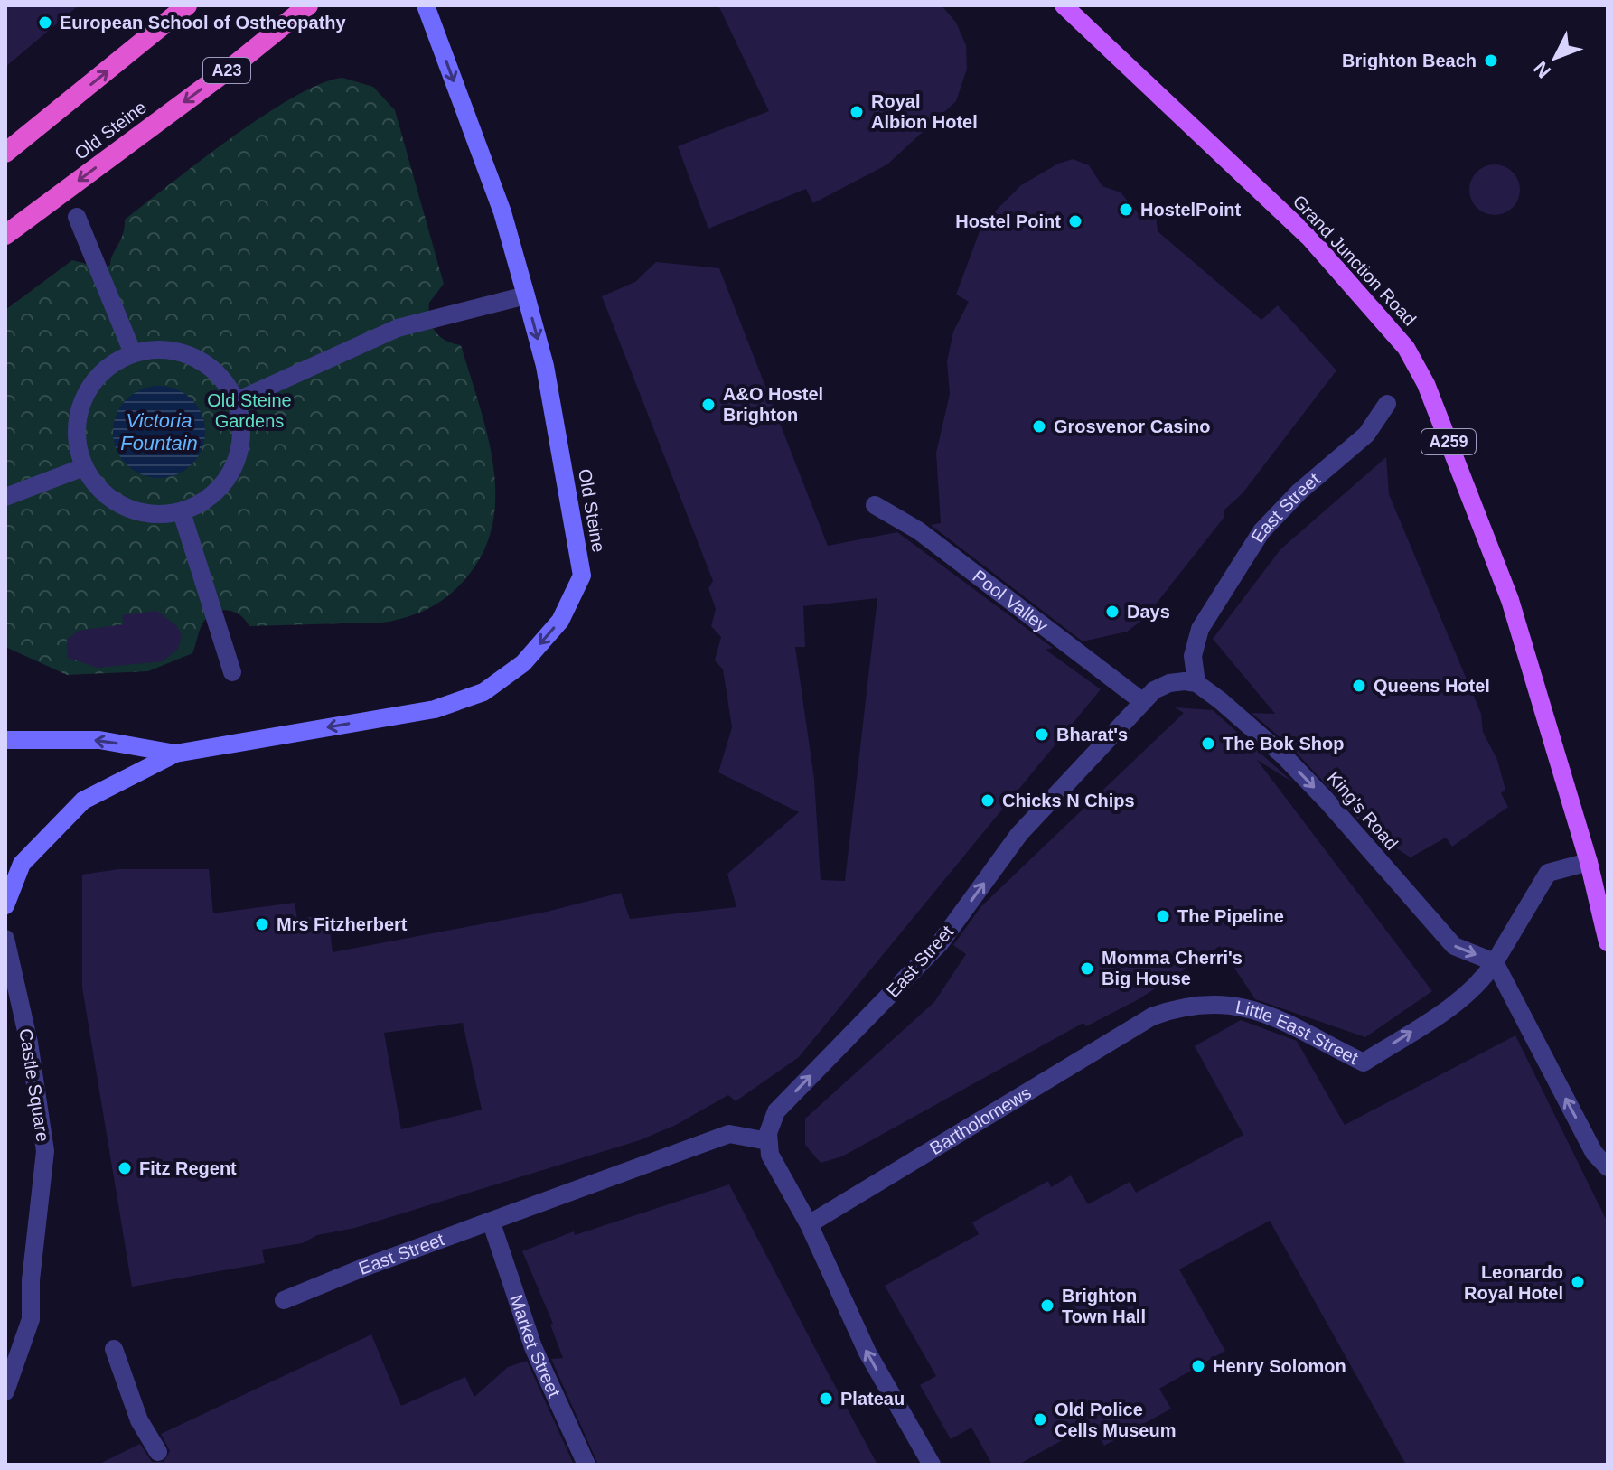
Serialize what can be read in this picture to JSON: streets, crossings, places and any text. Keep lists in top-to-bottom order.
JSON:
{
  "streets": {
    "highway": ["A23", "Old Steine"],
    "main road": ["Grand Junction Road", "A259"],
    "street": [
      "East Street",
      "Pool Valley",
      "King's Road",
      "Little East Street",
      "Castle Square",
      "Bartholomews",
      "Market Street"
    ]
  },
  "crossings": [
    ["Grand Junction Road", "A259"],
    ["East Street", "Pool Valley"],
    ["East Street", "King's Road"],
    ["East Street", "Market Street"],
    ["King's Road", "Little East Street"],
    ["Little East Street", "Bartholomews"]
  ],
  "one_way": ["East Street", "King's Road", "Little East Street"],
  "water": ["Victoria Fountain"],
  "parks": ["Old Steine Gardens"],
  "places": [
    "European School of Ostheopathy",
    "Brighton Beach",
    "Royal Albion Hotel",
    "HostelPoint",
    "Hostel Point",
    "A&O Hostel Brighton",
    "Grosvenor Casino",
    "Days",
    "Queens Hotel",
    "Bharat's",
    "The Bok Shop",
    "Chicks N Chips",
    "The Pipeline",
    "Mrs Fitzherbert",
    "Momma Cherri's Big House",
    "Fitz Regent",
    "Leonardo Royal Hotel",
    "Brighton Town Hall",
    "Henry Solomon",
    "Plateau",
    "Old Police Cells Museum"
  ],
  "north": "bottom left"
}
